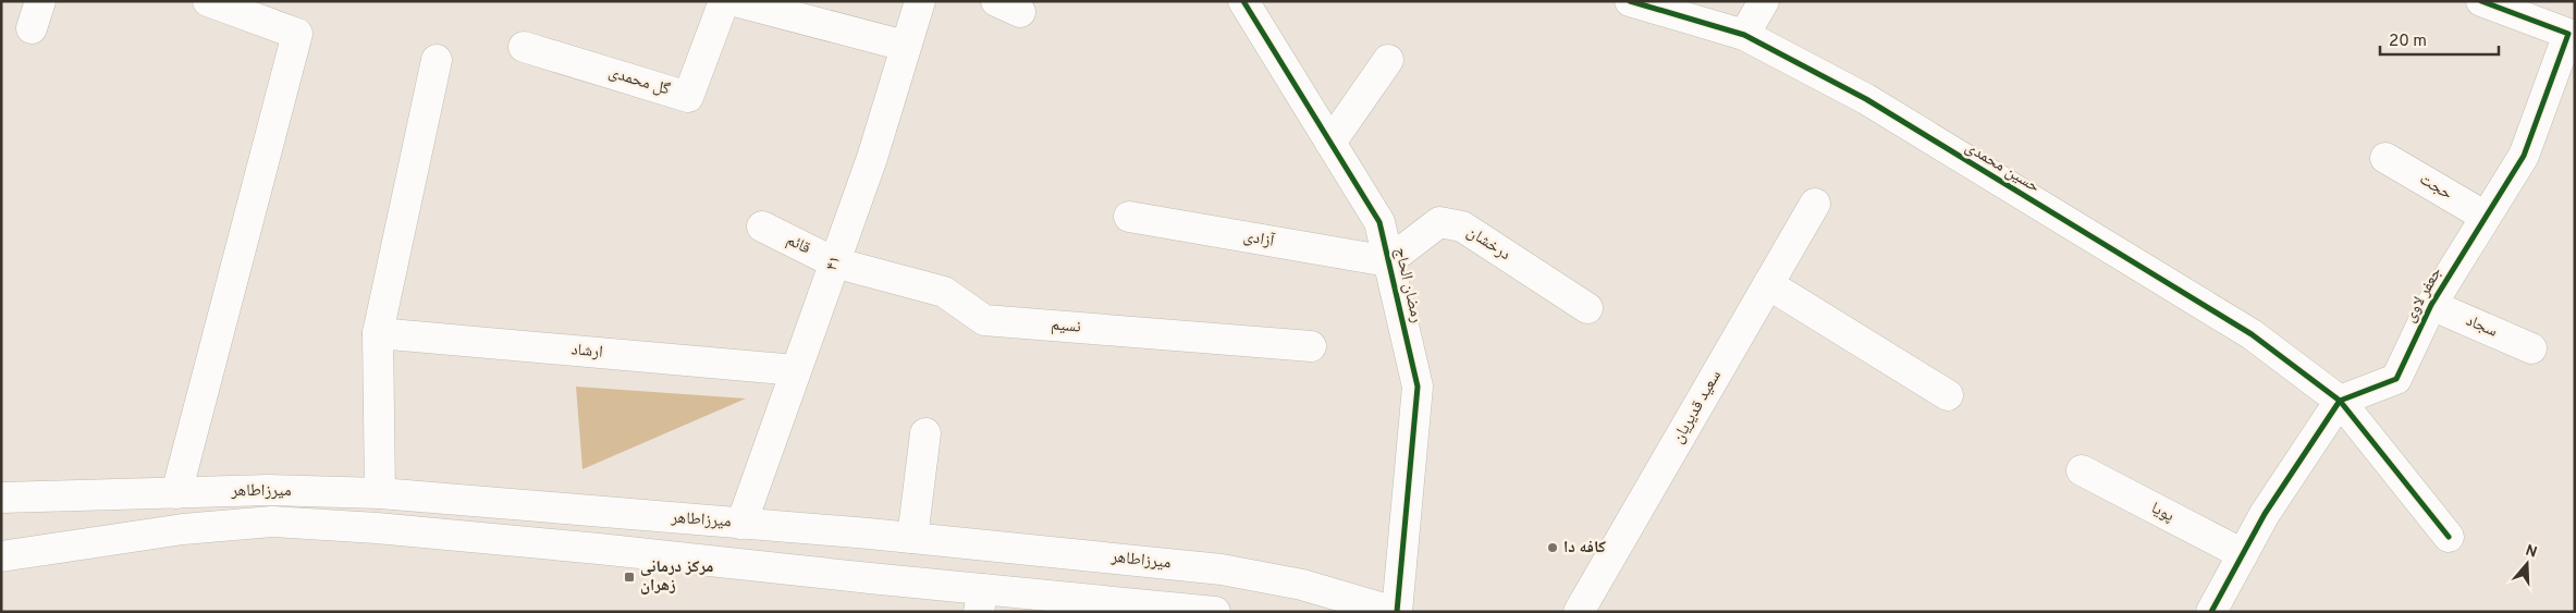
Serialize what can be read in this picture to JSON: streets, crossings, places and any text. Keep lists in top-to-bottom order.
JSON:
{
  "streets": {
    "street": [
      "گل محمدی",
      "حسین محمدی",
      "حجت",
      "آزادی",
      "درخشان",
      "قائم",
      "۴۱",
      "رمضان الحاج",
      "جعفر لاوی",
      "نسیم",
      "سجاد",
      "ارشاد",
      "سعید قدیریان",
      "میرزاطاهر",
      "پویا"
    ]
  },
  "crossings": [
    ["حسین محمدی", "جعفر لاوی"],
    ["حجت", "جعفر لاوی"],
    ["آزادی", "درخشان"],
    ["آزادی", "رمضان الحاج"],
    ["درخشان", "رمضان الحاج"],
    ["قائم", "۴۱"],
    ["قائم", "نسیم"],
    ["۴۱", "نسیم"],
    ["۴۱", "ارشاد"],
    ["۴۱", "میرزاطاهر"],
    ["رمضان الحاج", "میرزاطاهر"],
    ["جعفر لاوی", "سجاد"]
  ],
  "places": {
    "other": ["کافه دا"],
    "transit": ["مرکز درمانی زهران"]
  },
  "scale_bar": "20 m",
  "north": "top"
}
